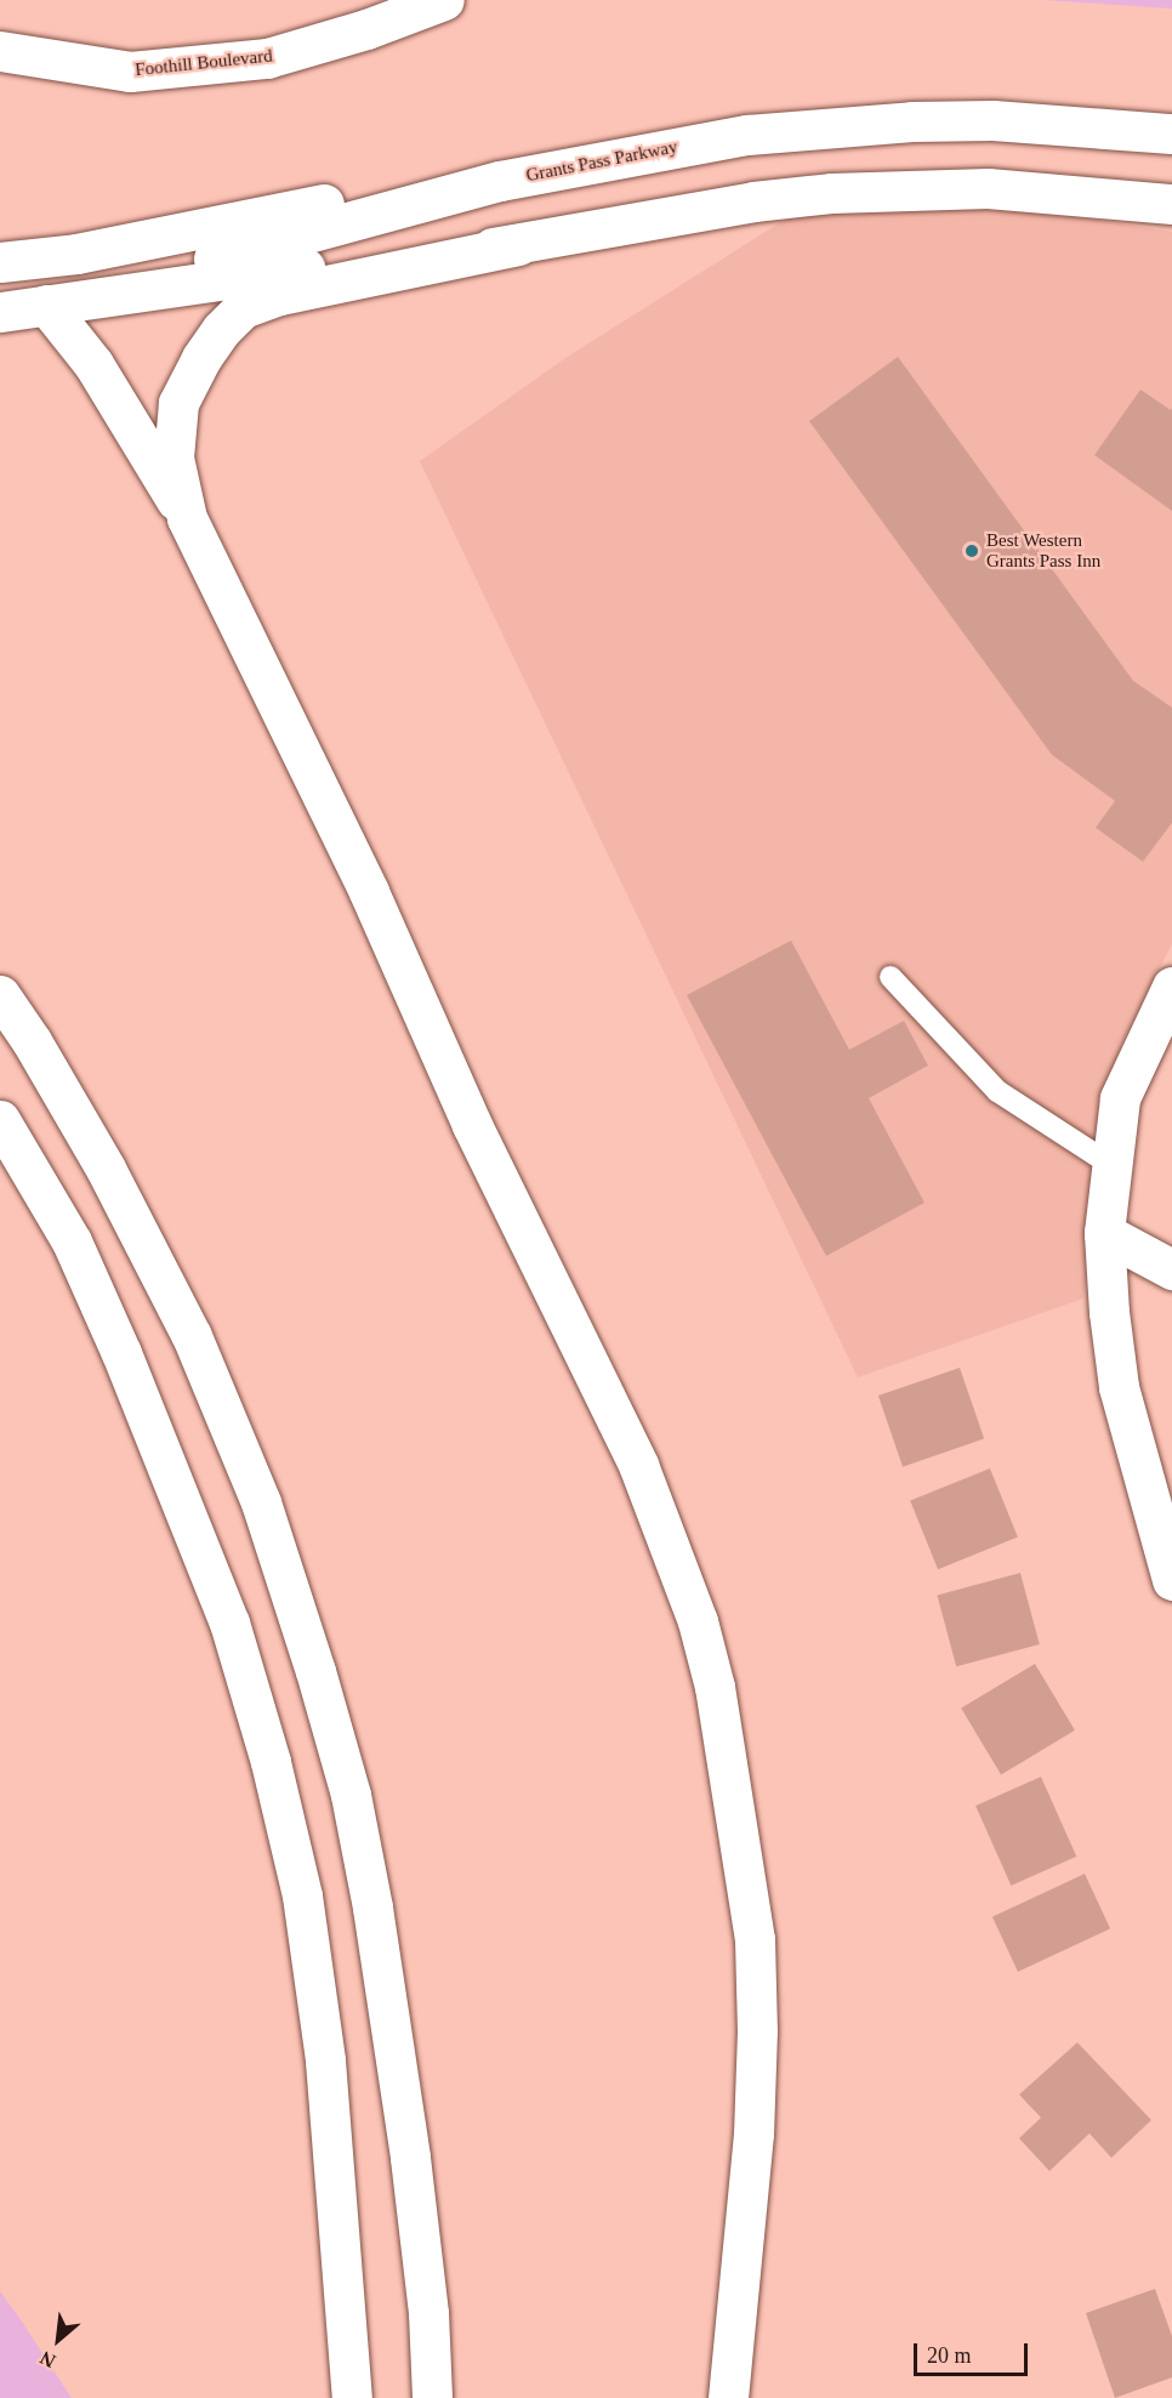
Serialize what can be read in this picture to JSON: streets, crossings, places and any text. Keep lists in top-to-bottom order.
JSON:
{
  "streets": {
    "main road": ["Foothill Boulevard", "Grants Pass Parkway"]
  },
  "places": ["Best Western Grants Pass Inn"],
  "scale_bar": "20 m",
  "north": "bottom left"
}
